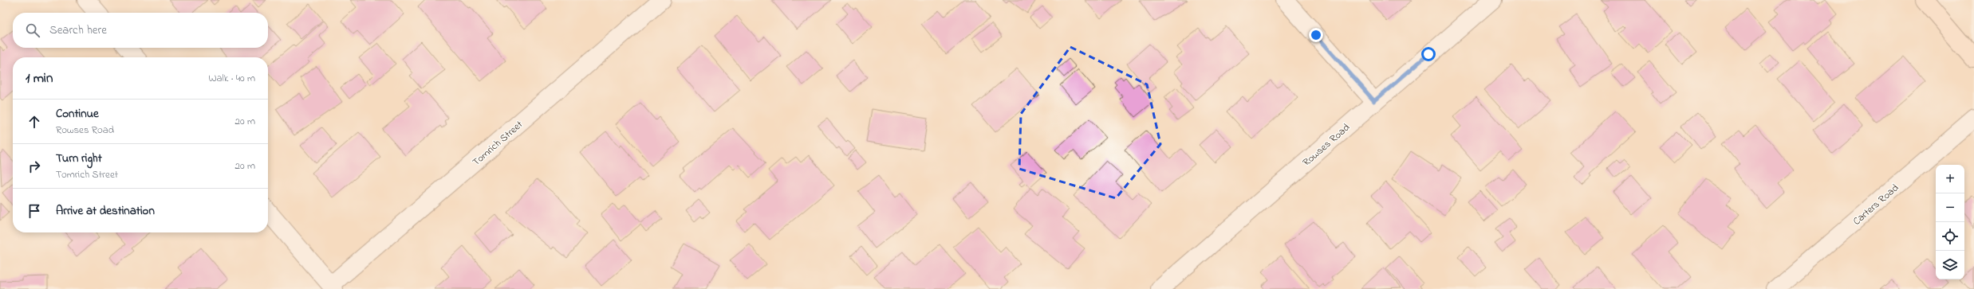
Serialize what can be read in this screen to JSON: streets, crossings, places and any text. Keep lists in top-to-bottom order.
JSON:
{
  "streets": {
    "street": ["Tomrich Street", "Rowses Road", "Carters Road"]
  },
  "page": {
    "search": "Search here",
    "heading": ["1 min", "Walk · 40 m"],
    "list": [
      ["Continue", "Rowses Road", "20 m"],
      ["Turn right", "Tomrich Street", "20 m"],
      "Arrive at destination"
    ],
    "map_buttons": ["+", "−"]
  }
}
